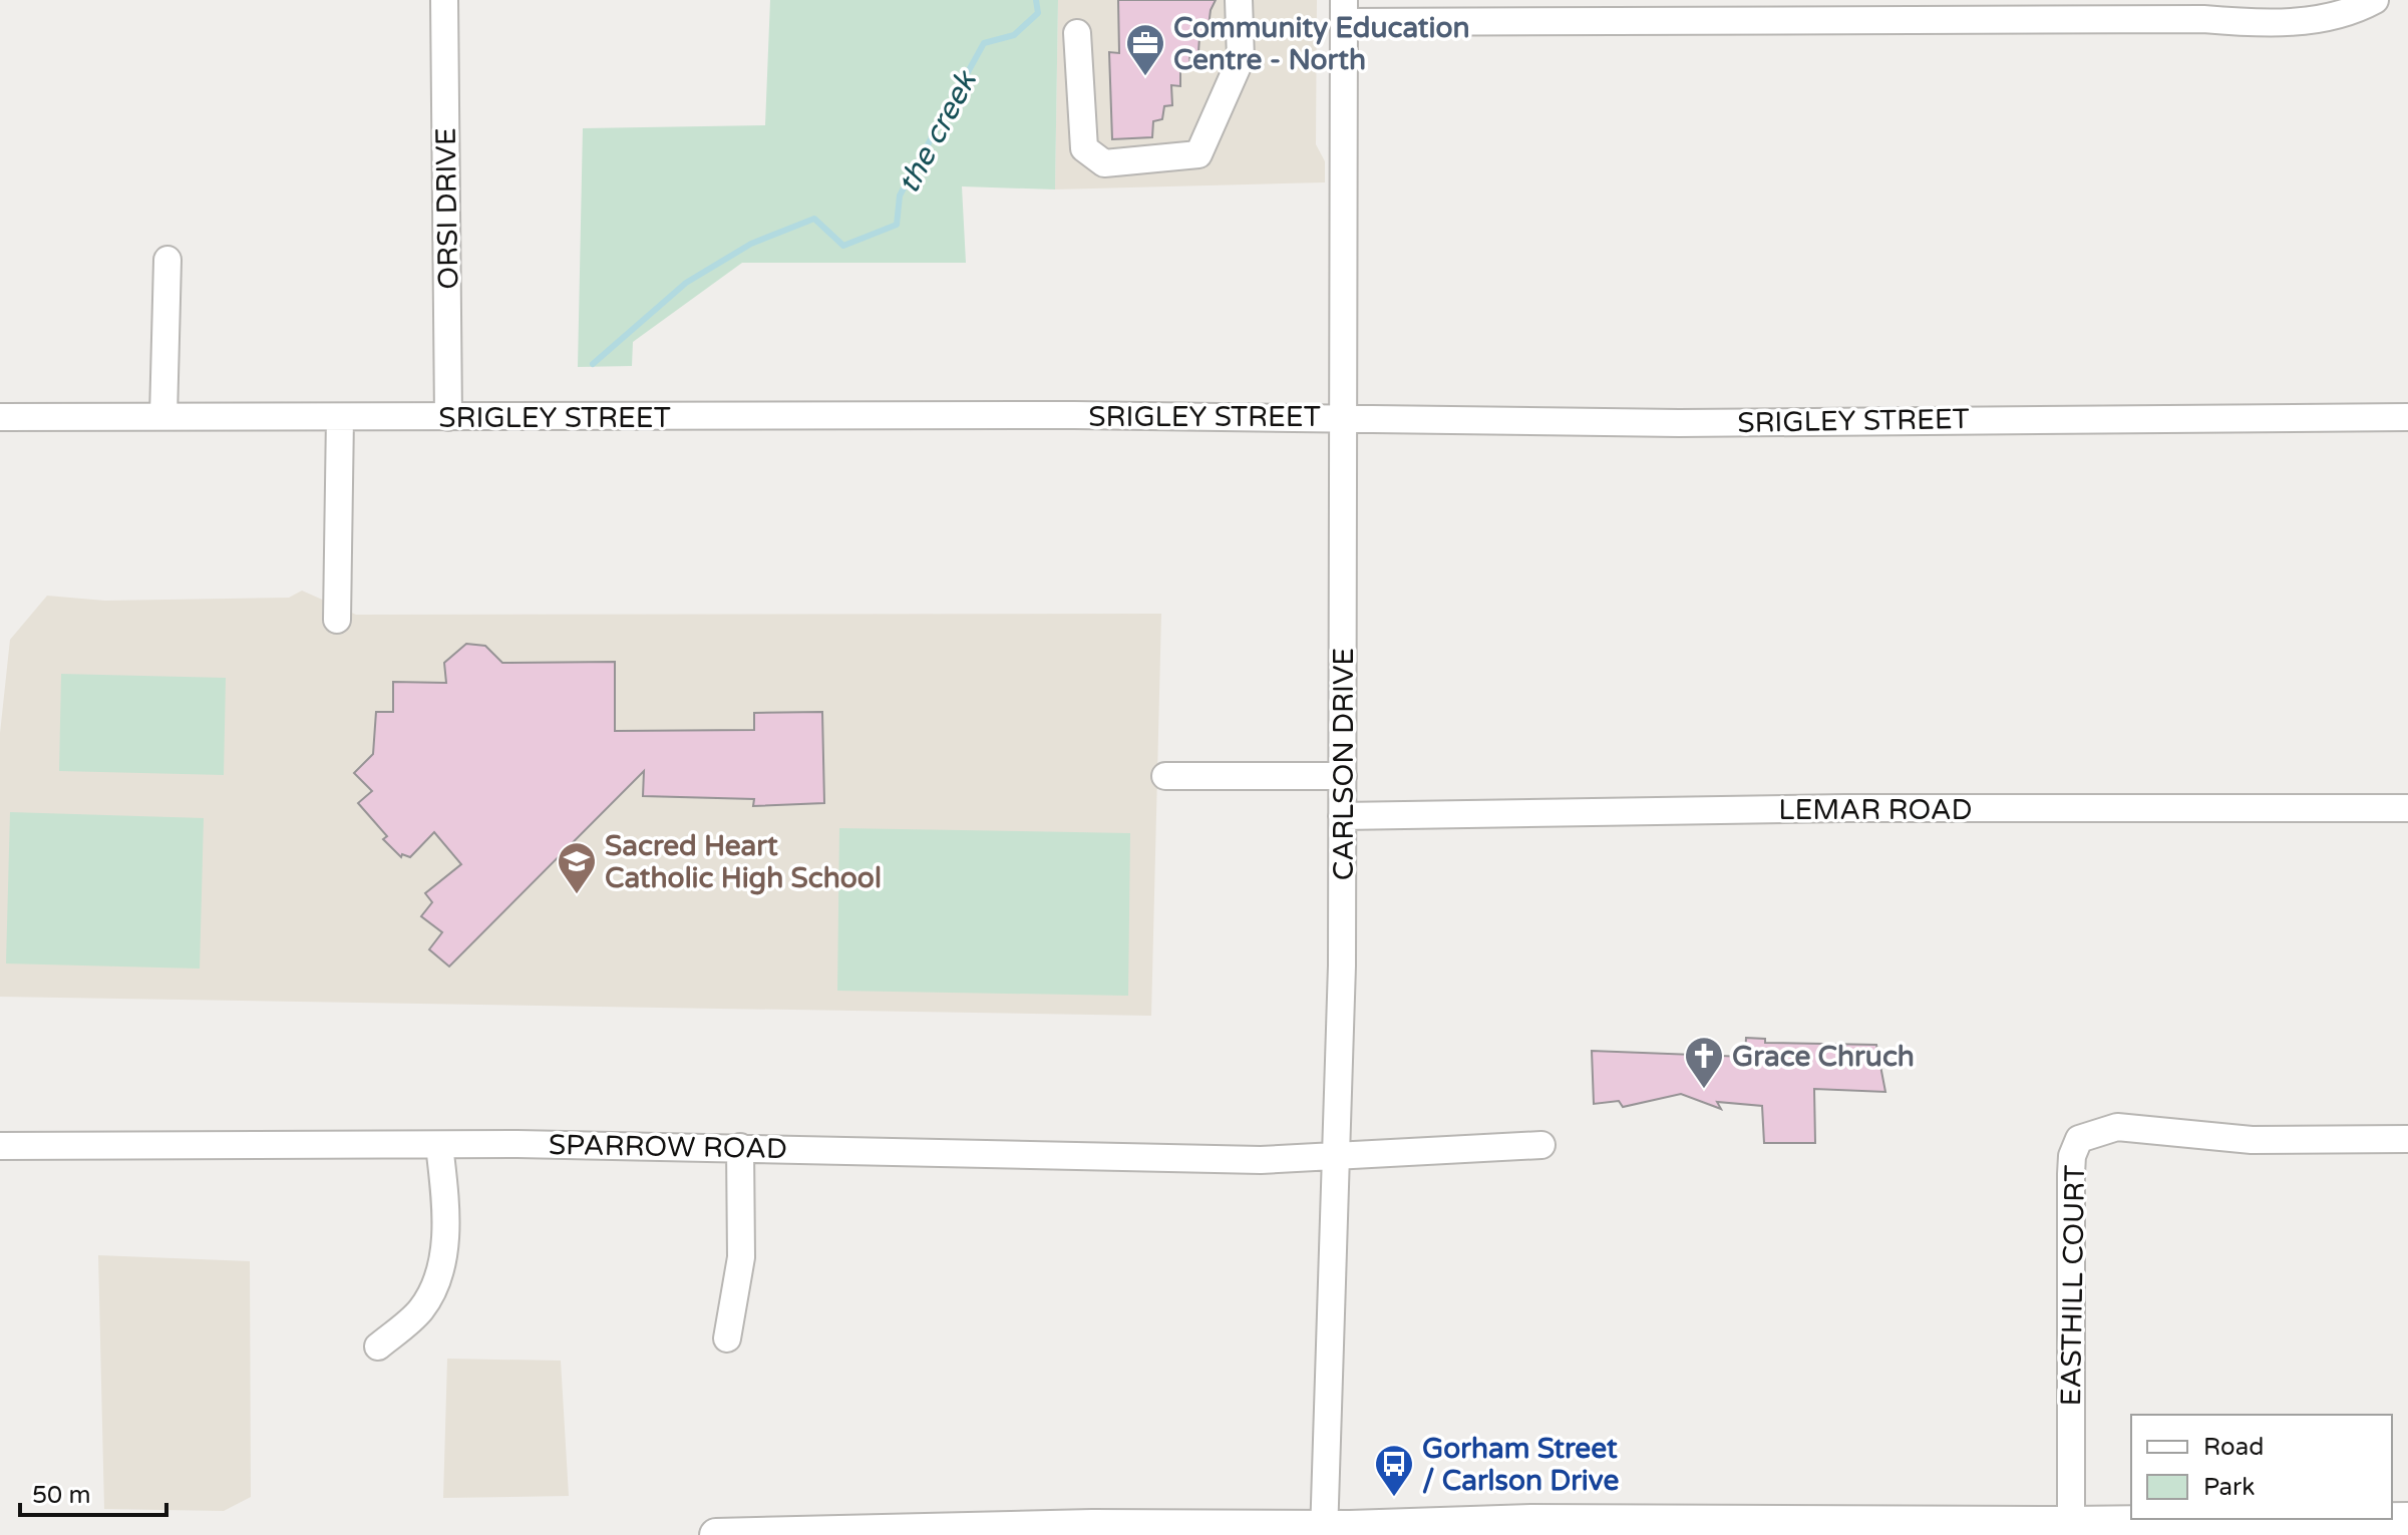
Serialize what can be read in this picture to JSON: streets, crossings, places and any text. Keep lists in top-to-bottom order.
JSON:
{
  "streets": {
    "street": [
      "ORSI DRIVE",
      "SRIGLEY STREET",
      "CARLSON DRIVE",
      "LEMAR ROAD",
      "SPARROW ROAD",
      "EASTHILL COURT"
    ]
  },
  "crossings": [
    ["ORSI DRIVE", "SRIGLEY STREET"],
    ["SRIGLEY STREET", "CARLSON DRIVE"],
    ["CARLSON DRIVE", "LEMAR ROAD"],
    ["CARLSON DRIVE", "SPARROW ROAD"]
  ],
  "water": ["the creek"],
  "places": {
    "office": ["Community Education Centre - North"],
    "school or university": ["Sacred Heart Catholic High School"],
    "church": ["Grace Chruch"],
    "bus stop": ["Gorham Street / Carlson Drive"]
  },
  "legend": ["Road", "Park"],
  "scale_bar": "50 m"
}
